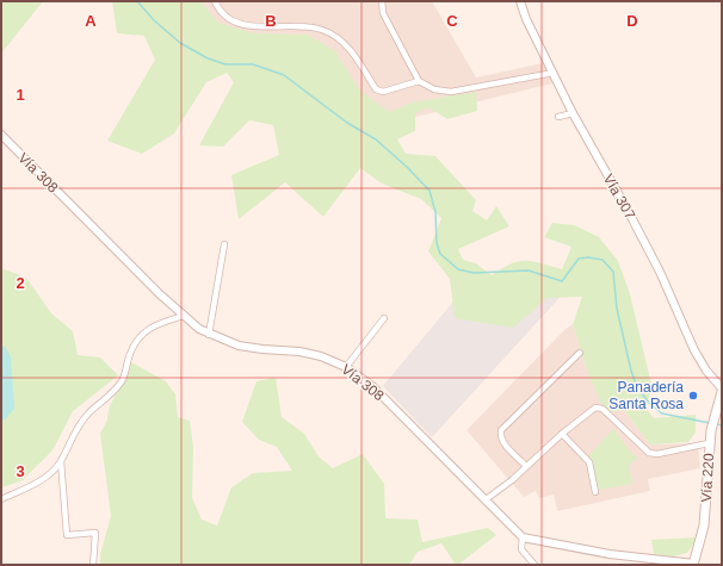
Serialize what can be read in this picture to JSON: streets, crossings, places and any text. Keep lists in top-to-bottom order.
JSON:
{
  "streets": {
    "main road": ["Vía 220"],
    "street": ["Vía 308", "Vía 307"]
  },
  "crossings": [
    ["Vía 307", "Vía 220"]
  ],
  "places": ["Panadería Santa Rosa"],
  "grid": {
    "columns": [
      "A",
      "B",
      "C",
      "D"
    ],
    "rows": ["1", "2", "3"]
  }
}
